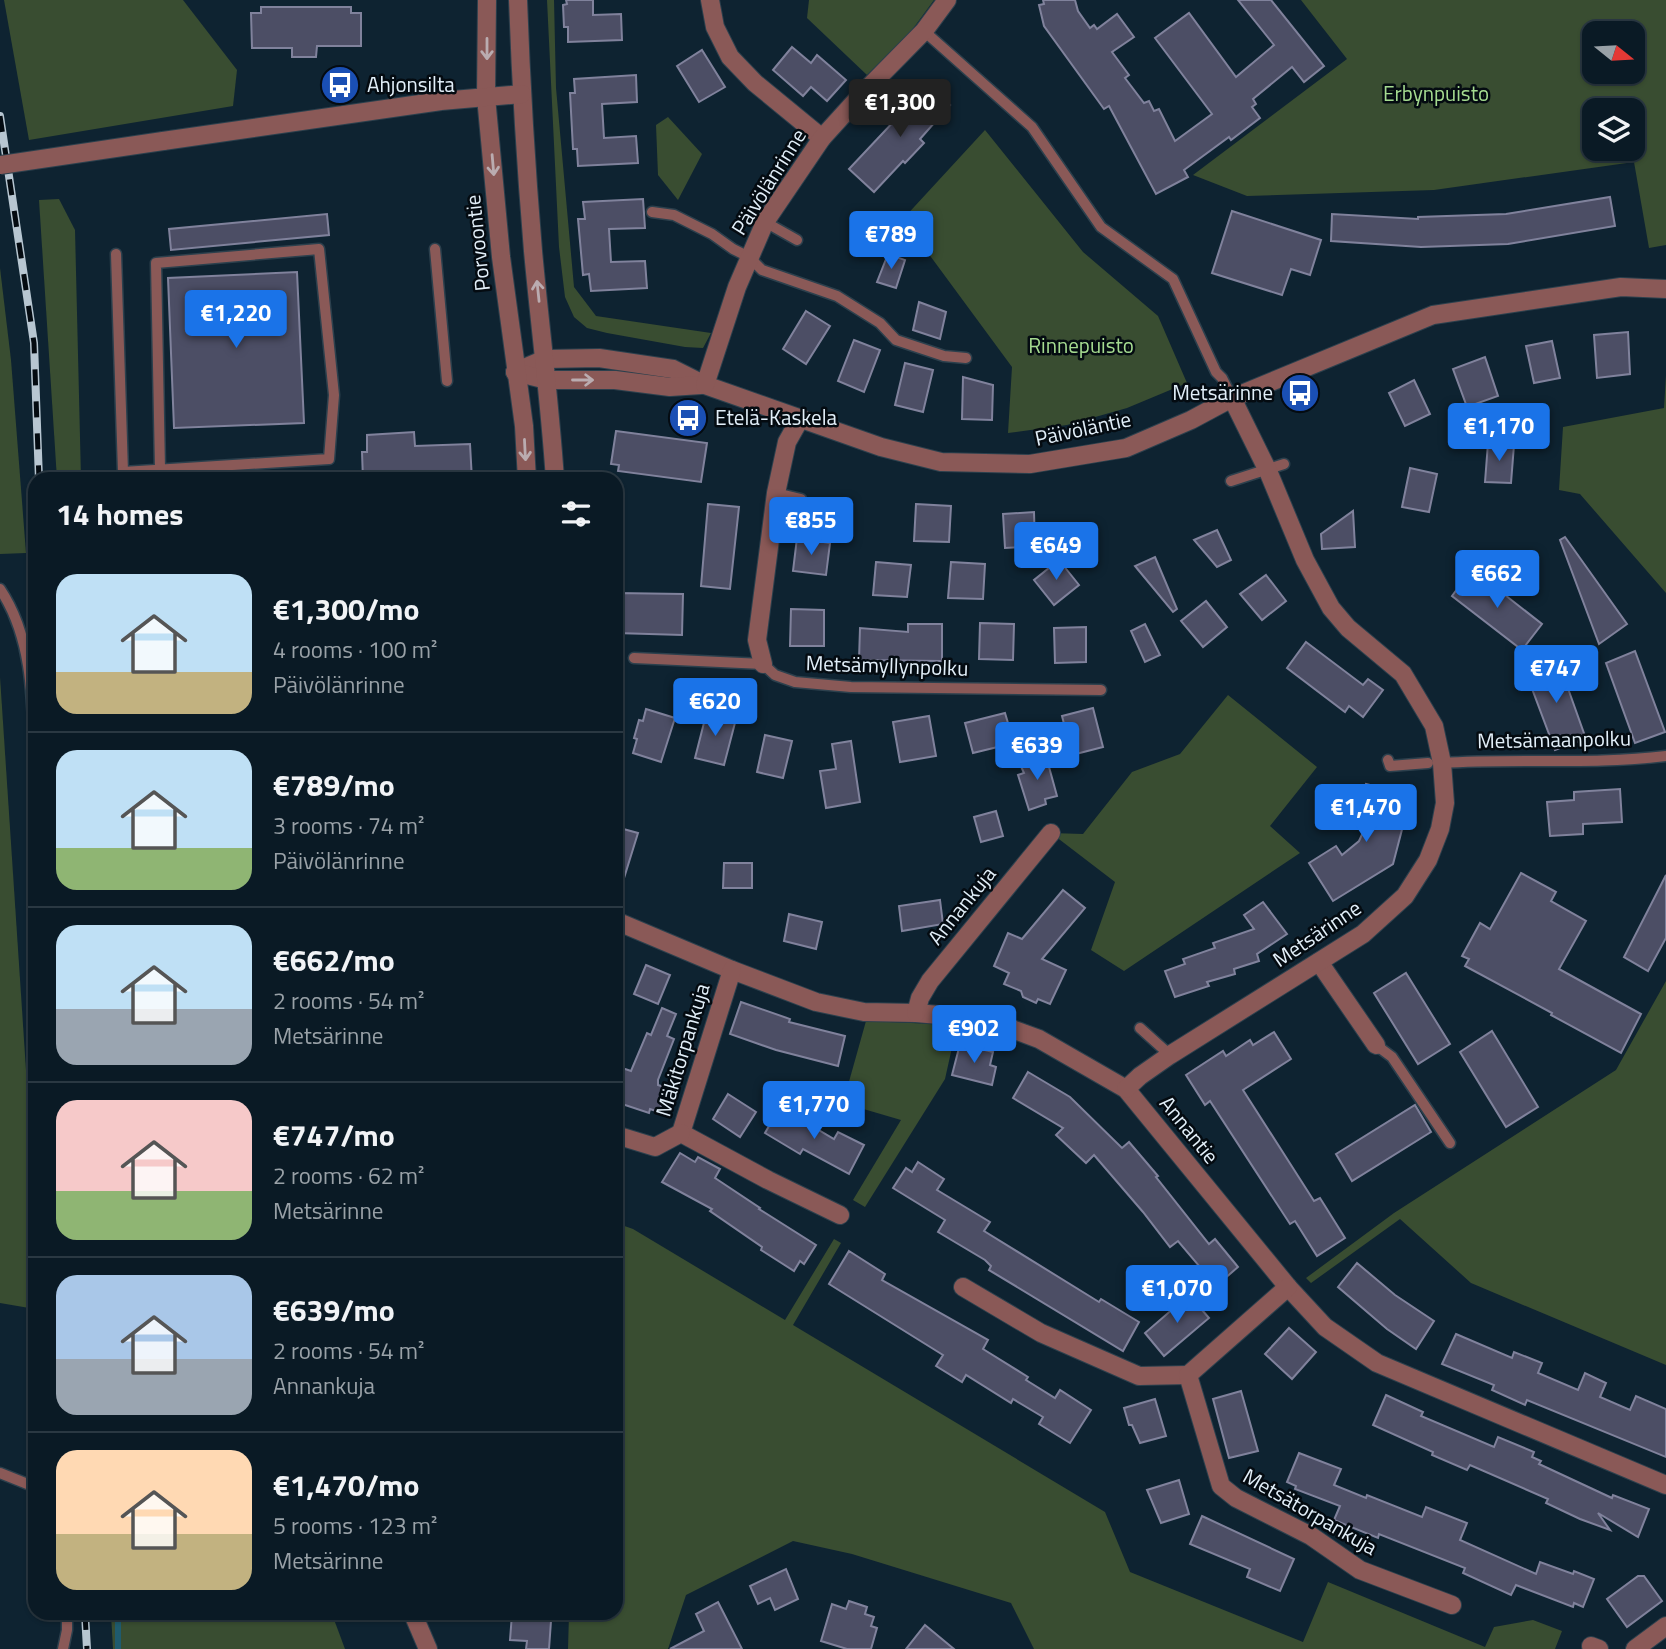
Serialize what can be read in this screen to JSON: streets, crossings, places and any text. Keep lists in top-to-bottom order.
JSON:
{
  "streets": {
    "street": [
      "Päivölänrinne",
      "Porvoontie",
      "Päivöläntie",
      "Annankuja",
      "Metsärinne",
      "Mäkitorpankuja",
      "Annantie",
      "Metsätorpankuja"
    ],
    "lane": ["Metsämyllynpolku", "Metsämaanpolku"]
  },
  "crossings": [
    ["Päivölänrinne", "Päivöläntie"],
    ["Porvoontie", "Päivöläntie"],
    ["Päivöläntie", "Metsärinne"],
    ["Metsämaanpolku", "Metsärinne"],
    ["Annankuja", "Annantie"],
    ["Metsärinne", "Annantie"],
    ["Mäkitorpankuja", "Annantie"]
  ],
  "parks": ["Erbynpuisto", "Rinnepuisto"],
  "places": {
    "bus stop": ["Ahjonsilta", "Metsärinne", "Etelä-Kaskela"]
  },
  "north": "right",
  "page": {
    "price": [
      "€1,300",
      "€789",
      "€1,220",
      "€1,170",
      "€855",
      "€649",
      "€662",
      "€747",
      "€620",
      "€639",
      "€1,470",
      "€902",
      "€1,770",
      "€1,070"
    ],
    "heading": "14 homes",
    "list": [
      {
        "name": "€1,300/mo",
        "note": "4 rooms · 100 m² · Päivölänrinne"
      },
      {
        "name": "€789/mo",
        "note": "3 rooms · 74 m² · Päivölänrinne"
      },
      {
        "name": "€662/mo",
        "note": "2 rooms · 54 m² · Metsärinne"
      },
      {
        "name": "€747/mo",
        "note": "2 rooms · 62 m² · Metsärinne"
      },
      {
        "name": "€639/mo",
        "note": "2 rooms · 54 m² · Annankuja"
      },
      {
        "name": "€1,470/mo",
        "note": "5 rooms · 123 m² · Metsärinne"
      }
    ]
  }
}
